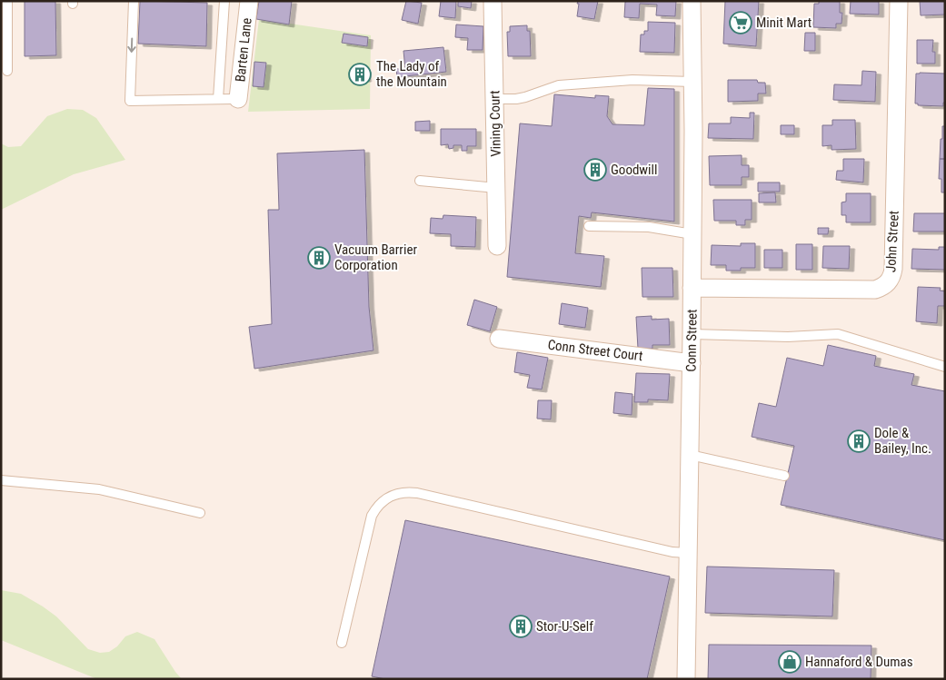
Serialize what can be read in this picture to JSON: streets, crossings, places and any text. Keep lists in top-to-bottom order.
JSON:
{
  "streets": {
    "street": [
      "Barten Lane",
      "Vining Court",
      "John Street",
      "Conn Street",
      "Conn Street Court"
    ]
  },
  "crossings": [
    ["John Street", "Conn Street"],
    ["Conn Street", "Conn Street Court"]
  ],
  "places": {
    "supermarket": ["Minit Mart"],
    "building": [
      "The Lady of the Mountain",
      "Goodwill",
      "Vacuum Barrier Corporation",
      "Dole & Bailey, Inc.",
      "Stor-U-Self"
    ],
    "shop": ["Hannaford & Dumas"]
  }
}
